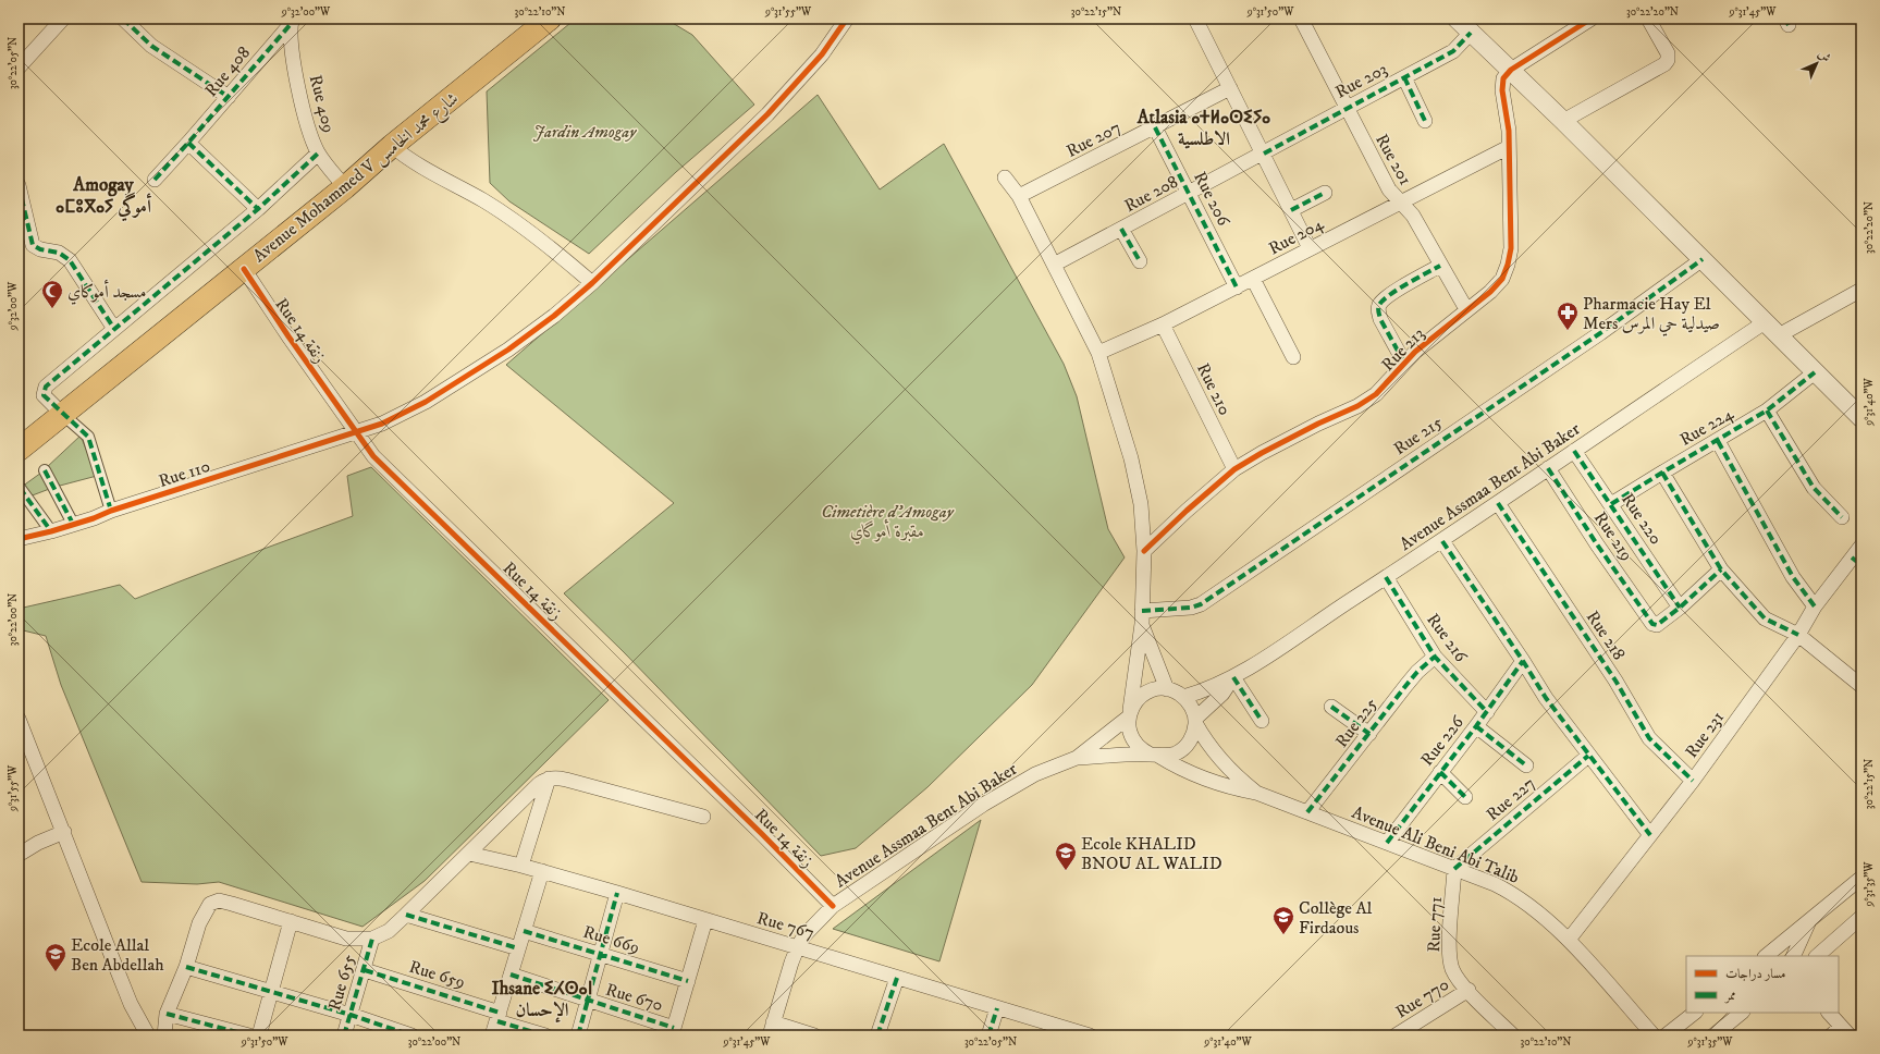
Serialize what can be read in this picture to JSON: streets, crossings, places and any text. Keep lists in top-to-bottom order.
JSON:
{
  "streets": {
    "main road": ["Avenue Mohammed V شارع محمد الخامس"],
    "street": [
      "Rue 408",
      "Rue 203",
      "Rue 409",
      "Rue 207",
      "Rue 201",
      "Rue 208",
      "Rue 206",
      "Rue 204",
      "Rue 14 زنقة",
      "Rue 213",
      "Rue 210",
      "Rue 224",
      "Rue 215",
      "Rue 110",
      "Avenue Assmaa Bent Abi Baker",
      "Rue 220",
      "Rue 219",
      "Rue 218",
      "Rue 216",
      "Rue 225",
      "Rue 231",
      "Rue 226",
      "Rue 227",
      "Avenue Ali Beni Abi Talib",
      "Rue 767",
      "Rue 771",
      "Rue 669",
      "Rue 659",
      "Rue 655",
      "Rue 670",
      "Rue 770"
    ]
  },
  "crossings": [
    ["Rue 408", "Rue 409"],
    ["Rue 203", "Rue 201"],
    ["Rue 203", "Rue 208"],
    ["Rue 409", "Avenue Mohammed V شارع محمد الخامس"],
    ["Rue 207", "Rue 206"],
    ["Rue 201", "Rue 204"],
    ["Rue 201", "Rue 213"],
    ["Avenue Mohammed V شارع محمد الخامس", "Rue 14 زنقة"],
    ["Rue 208", "Rue 206"],
    ["Rue 206", "Rue 204"],
    ["Rue 204", "Rue 213"],
    ["Rue 204", "Rue 210"],
    ["Rue 14 زنقة", "Rue 110"],
    ["Rue 14 زنقة", "Avenue Assmaa Bent Abi Baker"],
    ["Rue 213", "Rue 210"],
    ["Rue 224", "Rue 220"],
    ["Avenue Assmaa Bent Abi Baker", "Rue 220"],
    ["Avenue Assmaa Bent Abi Baker", "Rue 219"],
    ["Avenue Assmaa Bent Abi Baker", "Rue 218"],
    ["Avenue Assmaa Bent Abi Baker", "Rue 216"],
    ["Avenue Assmaa Bent Abi Baker", "Avenue Ali Beni Abi Talib"],
    ["Avenue Assmaa Bent Abi Baker", "Rue 767"],
    ["Rue 220", "Rue 219"],
    ["Rue 218", "Rue 231"],
    ["Rue 216", "Rue 225"],
    ["Rue 216", "Rue 226"],
    ["Rue 225", "Avenue Ali Beni Abi Talib"],
    ["Rue 231", "Avenue Ali Beni Abi Talib"],
    ["Rue 226", "Avenue Ali Beni Abi Talib"],
    ["Rue 227", "Avenue Ali Beni Abi Talib"],
    ["Rue 227", "Rue 771"],
    ["Avenue Ali Beni Abi Talib", "Rue 771"],
    ["Rue 771", "Rue 770"],
    ["Rue 659", "Rue 655"]
  ],
  "districts": ["Atlasia ⴰⵜⵍⴰⵙⵉⵢⴰ الاطلسية", "Amogay ⴰⵎⵓⴳⴰⵢ أموگي", "Ihsane ⵉⵃⵙⴰⵏ الإحسان"],
  "parks": ["Jardin Amogay", "Cimetière d'Amogay مقبرة أموگاي"],
  "places": {
    "mosque": ["مسجد أموكاي"],
    "pharmacy": ["Pharmacie Hay El Mers صيدلية حي المرس"],
    "school or university": ["Ecole KHALID BNOU AL WALID", "Collège Al Firdaous", "Ecole Allal Ben Abdellah"]
  },
  "legend": ["مسار دراجات", "ممر"],
  "north": "top right",
  "coordinates": [
    "9°32'00\"W",
    "30°22'10\"N",
    "9°31'55\"W",
    "30°22'15\"N",
    "9°31'50\"W",
    "30°22'20\"N",
    "9°31'45\"W",
    "30°22'05\"N",
    "9°31'40\"W",
    "30°22'00\"N",
    "9°31'35\"W"
  ]
}
